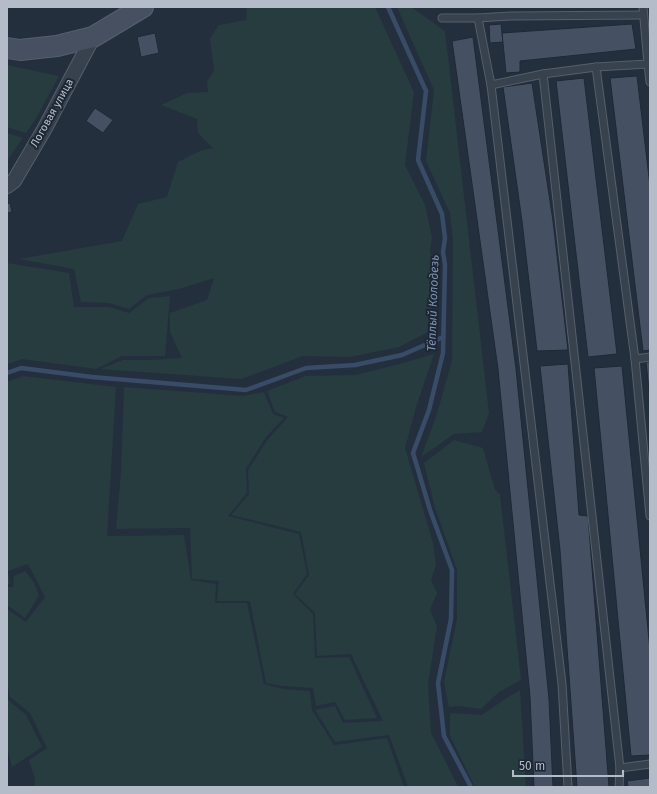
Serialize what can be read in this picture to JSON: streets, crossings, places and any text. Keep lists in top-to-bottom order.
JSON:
{
  "streets": {
    "street": ["Логовая улица"]
  },
  "water": ["Тёплый Колодезь"],
  "scale_bar": "50 m"
}
